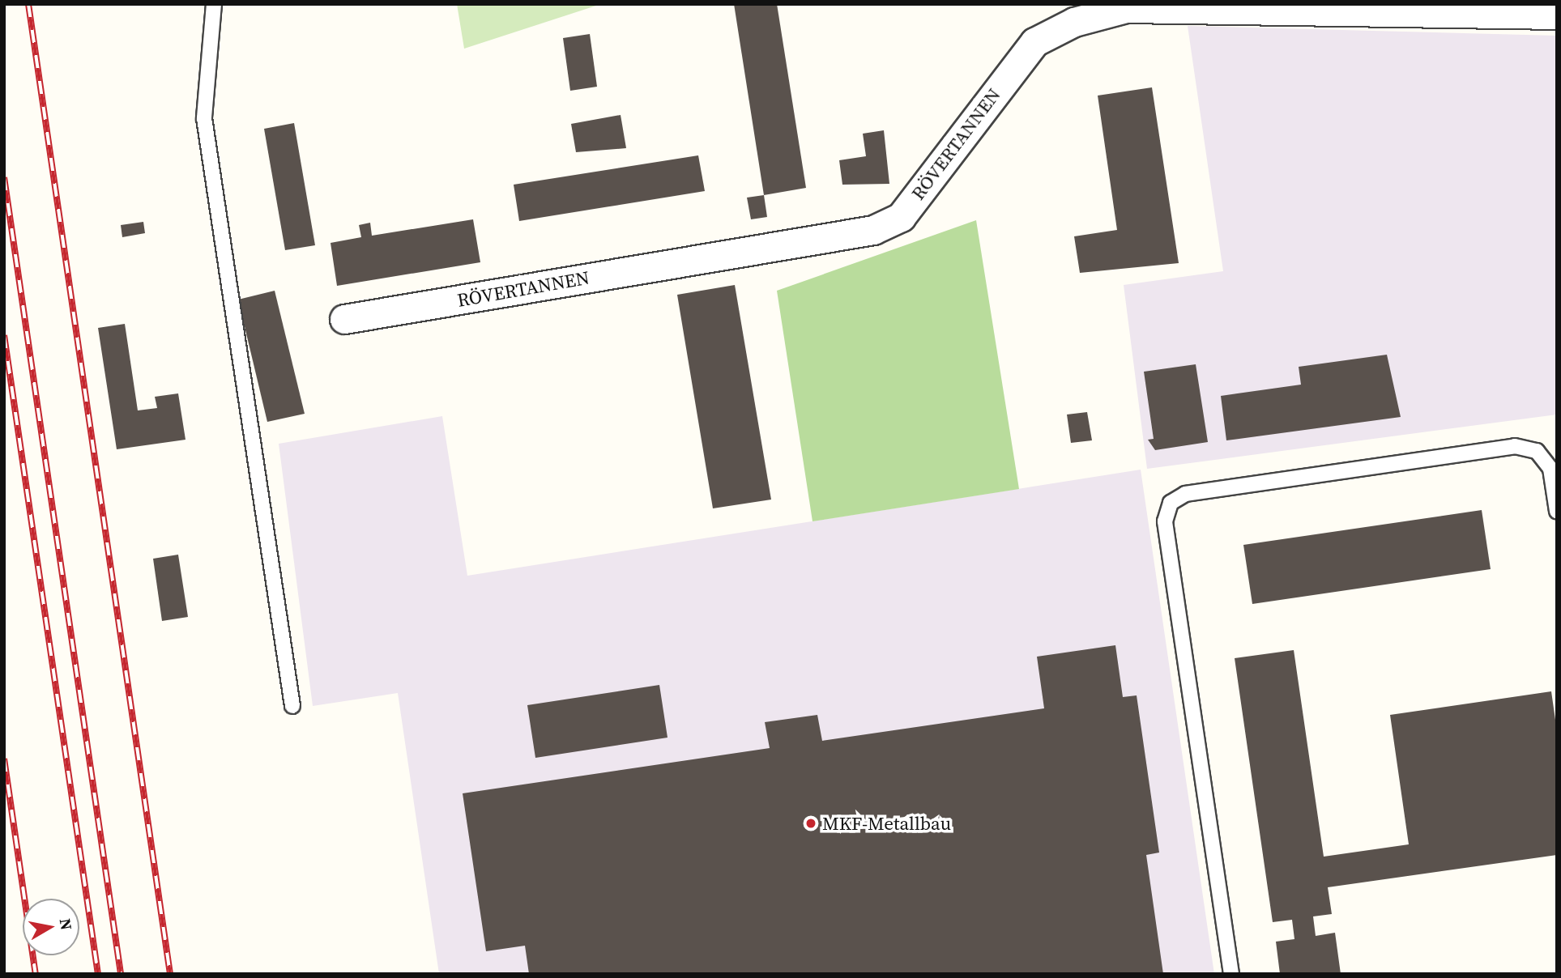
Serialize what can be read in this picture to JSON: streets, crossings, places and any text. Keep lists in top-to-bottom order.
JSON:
{
  "streets": {
    "street": ["RÖVERTANNEN"]
  },
  "places": ["MKF-Metallbau"],
  "north": "right"
}
